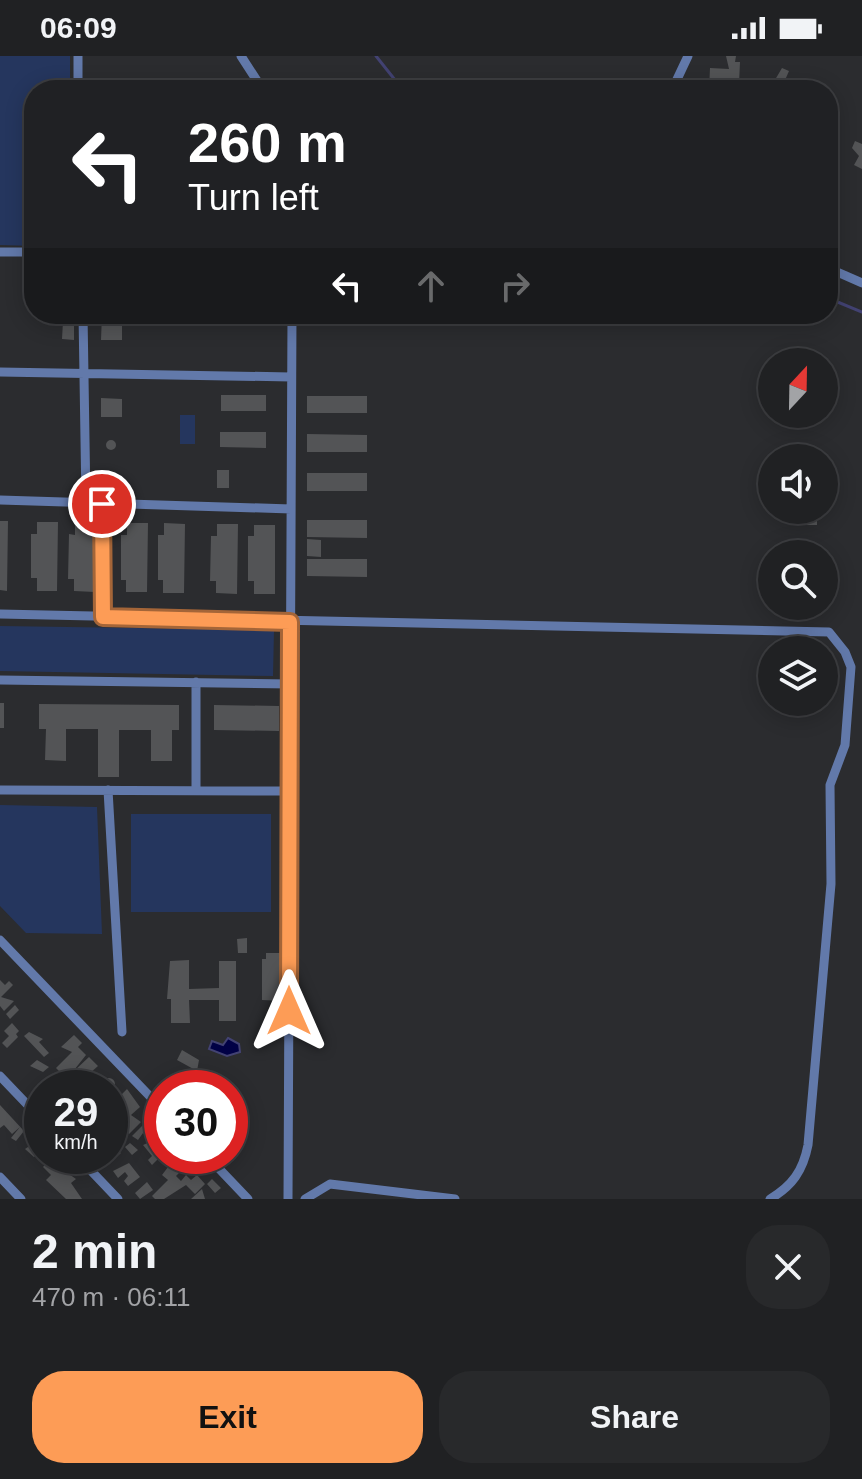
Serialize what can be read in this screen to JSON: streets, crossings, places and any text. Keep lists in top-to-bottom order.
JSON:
{
  "north": "top",
  "page": {
    "status": "06:09",
    "turn": ["260 m", "Turn left"],
    "speed": "29 km/h",
    "limit": "30",
    "heading": ["2 min", "470 m · 06:11"],
    "buttons": ["Exit", "Share"]
  }
}
